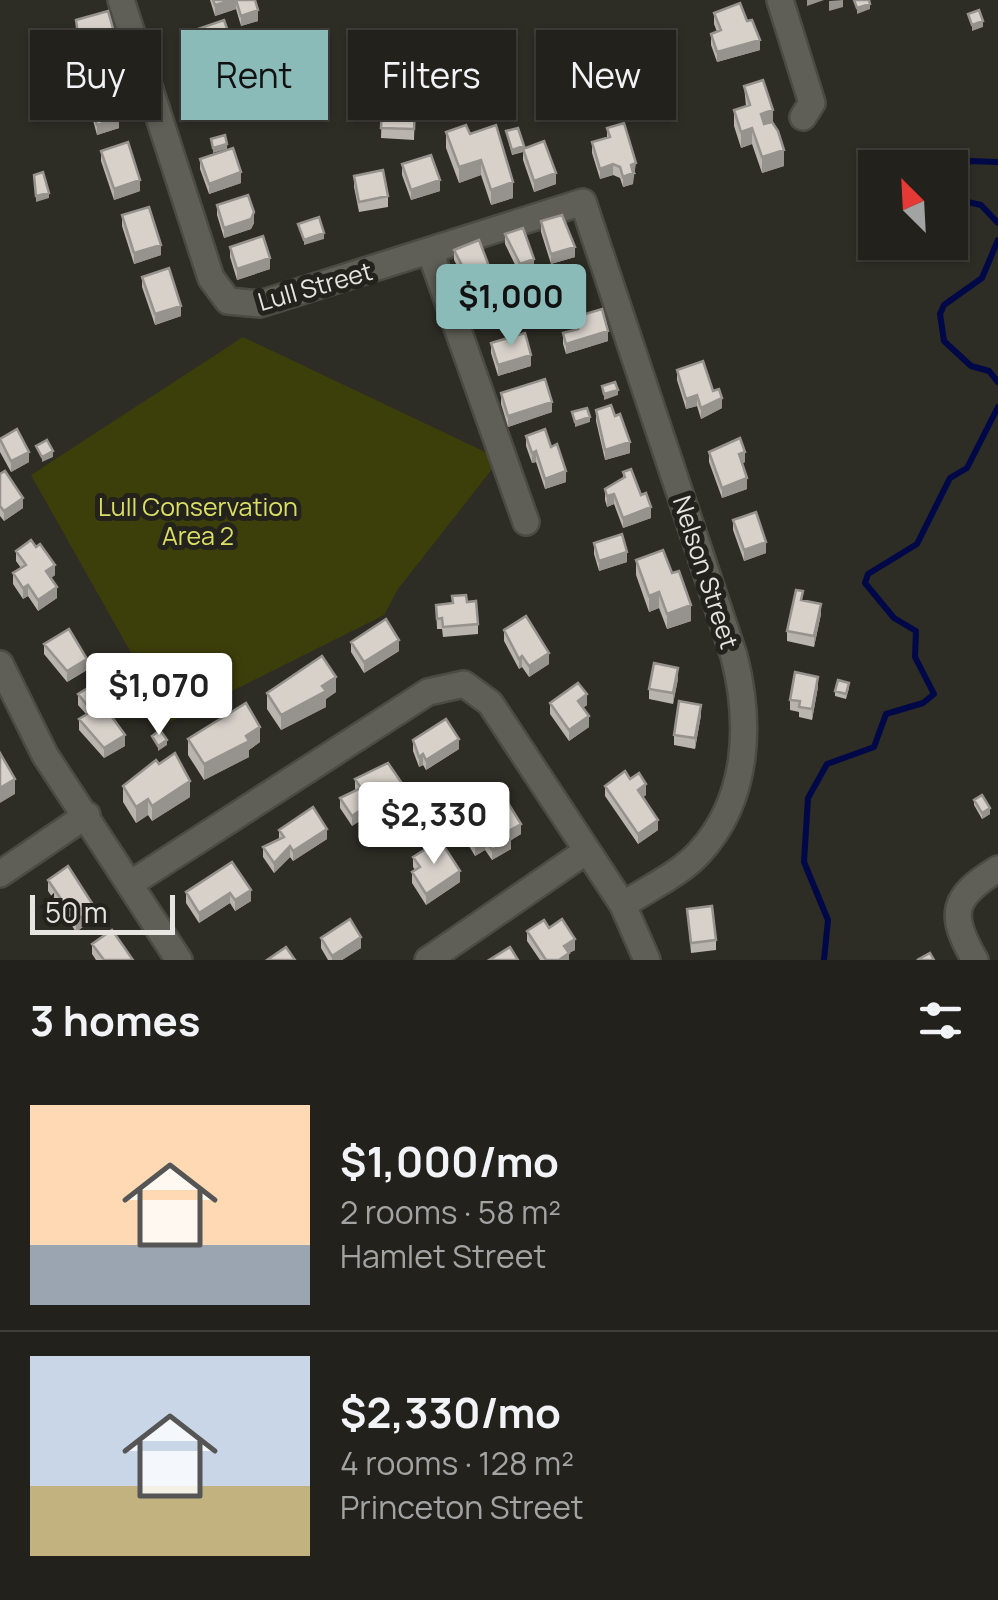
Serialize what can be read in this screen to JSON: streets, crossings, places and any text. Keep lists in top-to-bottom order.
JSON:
{
  "streets": {
    "street": ["Lull Street", "Nelson Street"]
  },
  "crossings": [
    ["Lull Street", "Nelson Street"]
  ],
  "parks": ["Lull Conservation Area 2"],
  "scale_bar": "50 m",
  "north": "top left",
  "page": {
    "chip": [
      "Buy",
      "Rent",
      "Filters",
      "New"
    ],
    "price": ["$1,000", "$1,070", "$2,330"],
    "scale": "50 m",
    "heading": "3 homes",
    "list": [
      {
        "name": "$1,000/mo",
        "note": "2 rooms · 58 m² · Hamlet Street"
      },
      {
        "name": "$2,330/mo",
        "note": "4 rooms · 128 m² · Princeton Street"
      }
    ]
  }
}
